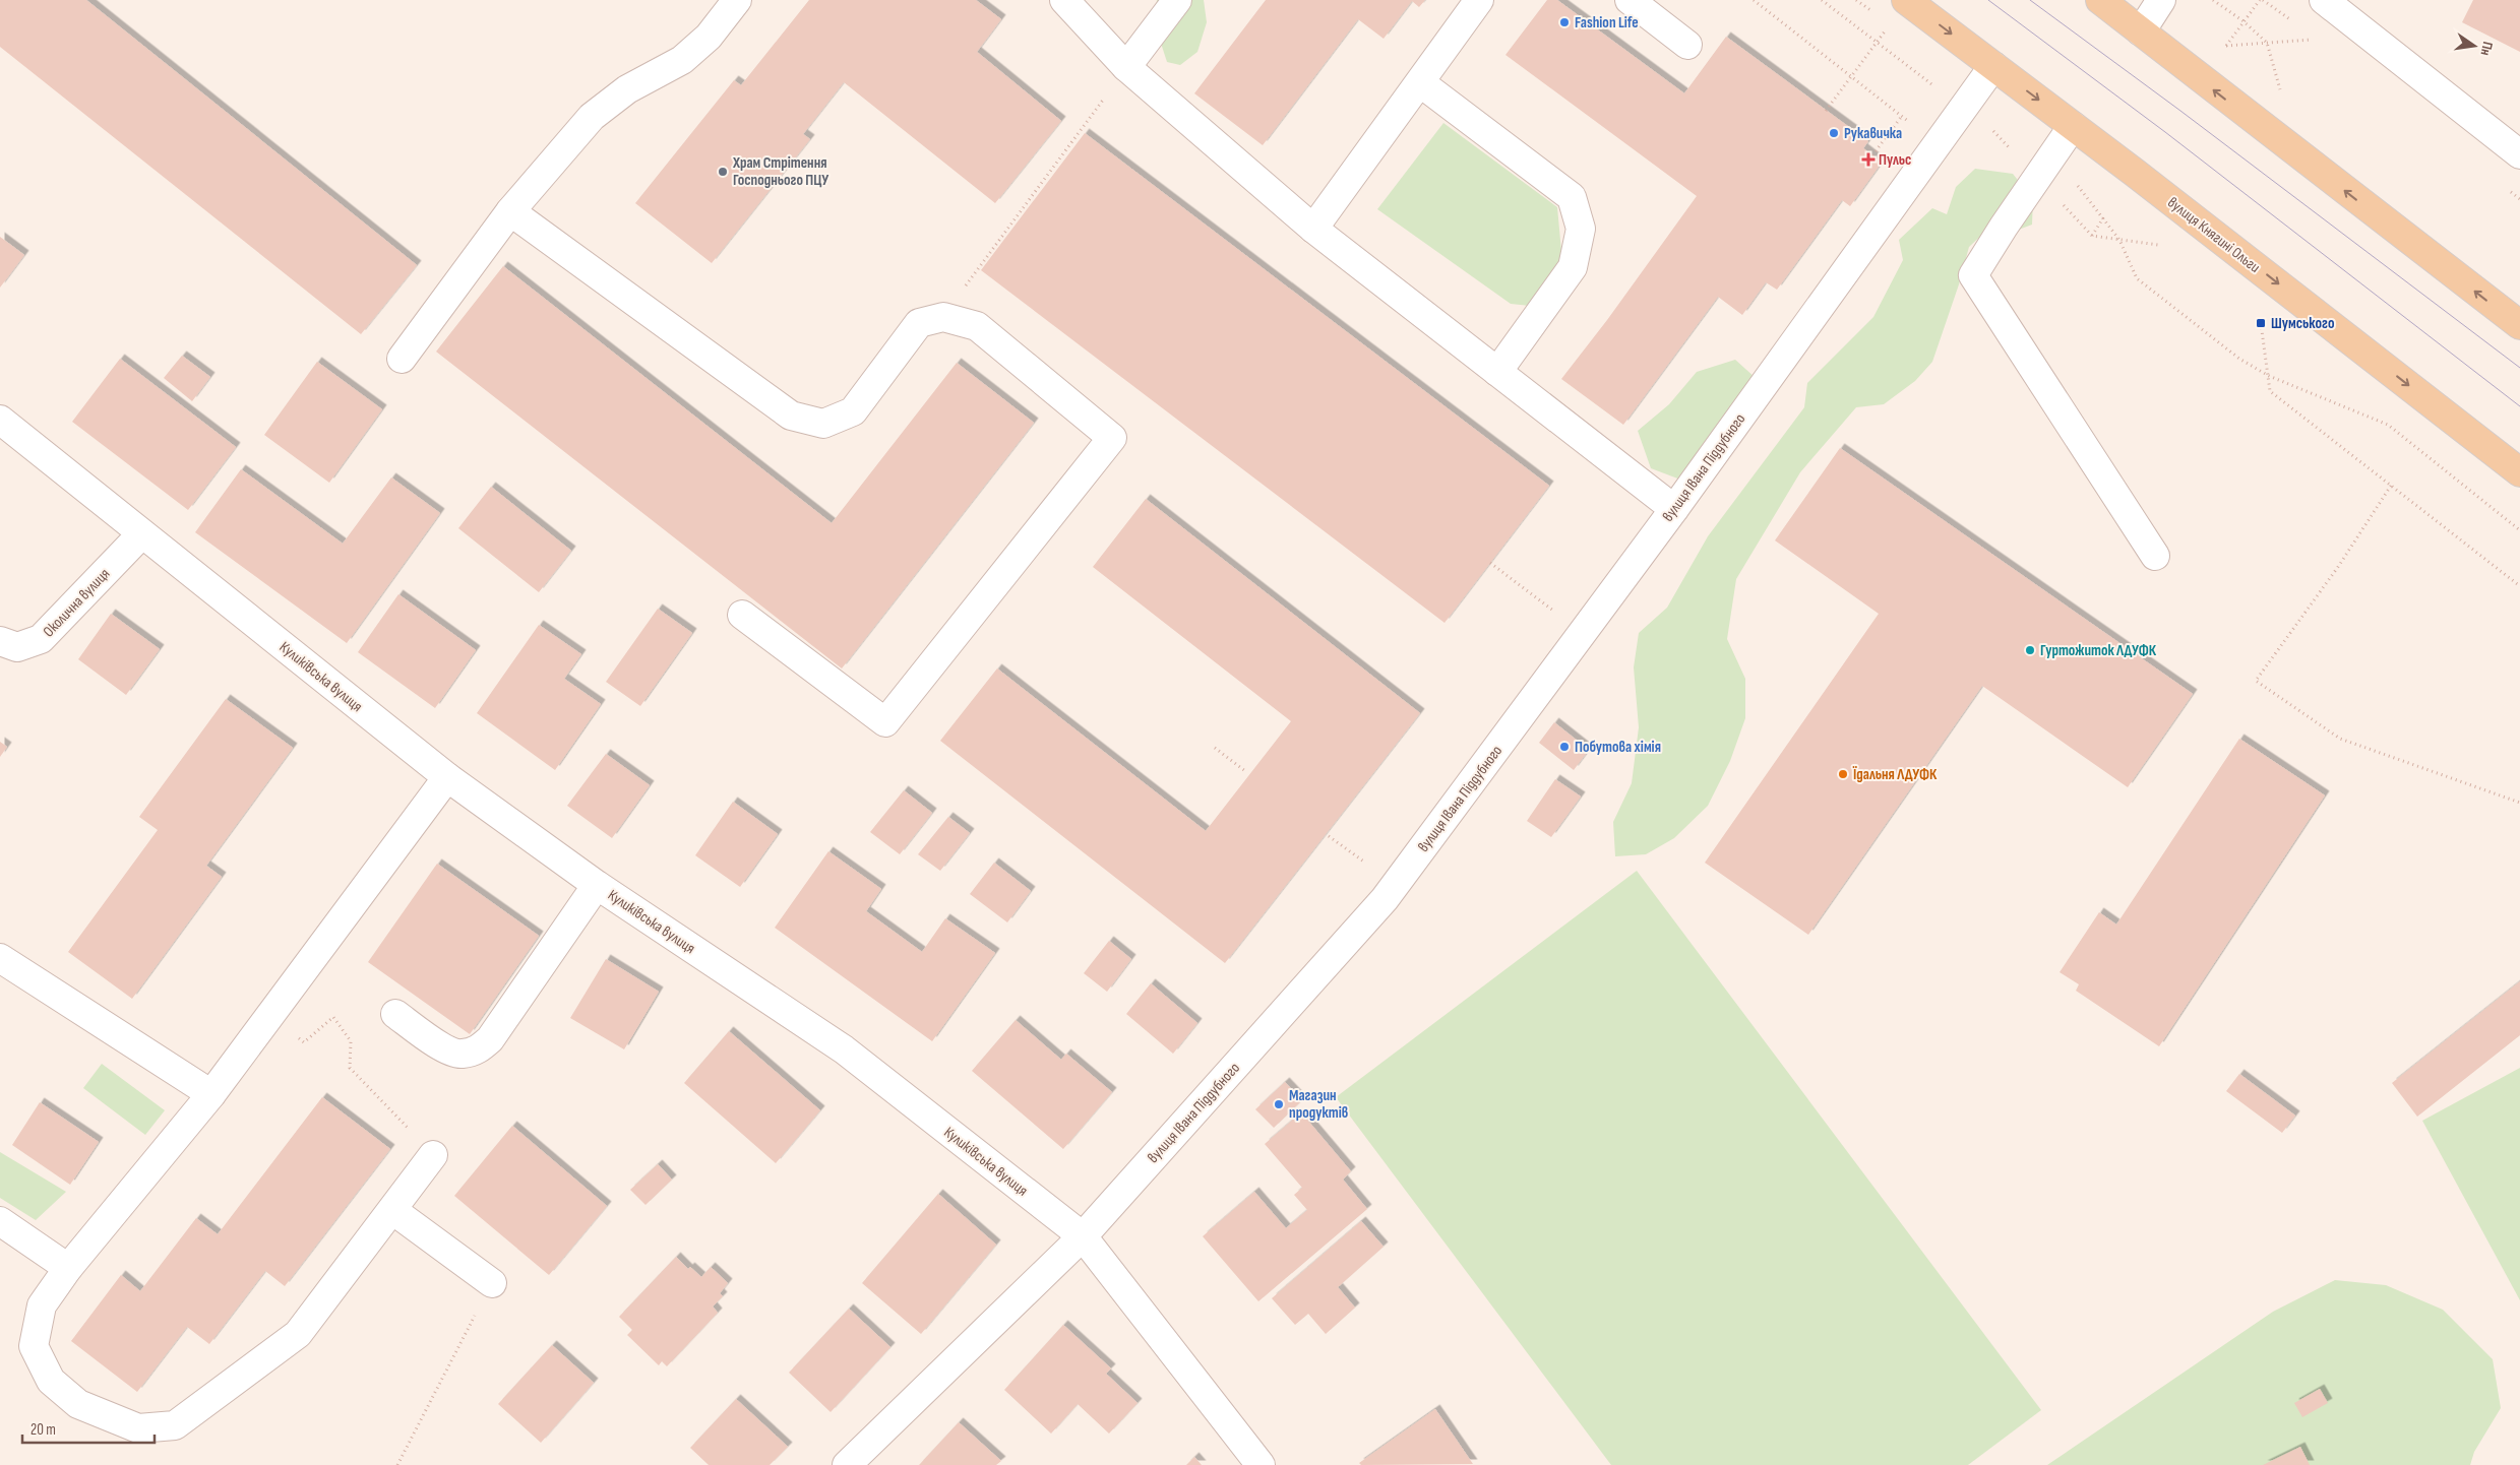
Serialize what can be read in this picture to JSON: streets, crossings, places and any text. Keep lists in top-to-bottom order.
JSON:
{
  "streets": {
    "main road": ["вулиця Княгині Ольги"],
    "street": ["вулиця Івана Піддубного", "Околична вулиця", "Куликівська вулиця"]
  },
  "crossings": [
    ["вулиця Княгині Ольги", "вулиця Івана Піддубного"],
    ["вулиця Івана Піддубного", "Куликівська вулиця"],
    ["Околична вулиця", "Куликівська вулиця"]
  ],
  "places": {
    "other": [
      "Fashion Life",
      "Рукавичка",
      "Храм Стрітення Господнього ПЦУ",
      "Гуртожиток ЛДУФК",
      "Побутова хімія",
      "Їдальня ЛДУФК",
      "Магазин продуктів"
    ],
    "health": ["Пульс"],
    "transit": ["Шумського"]
  },
  "scale_bar": "20 m",
  "north": "right"
}
